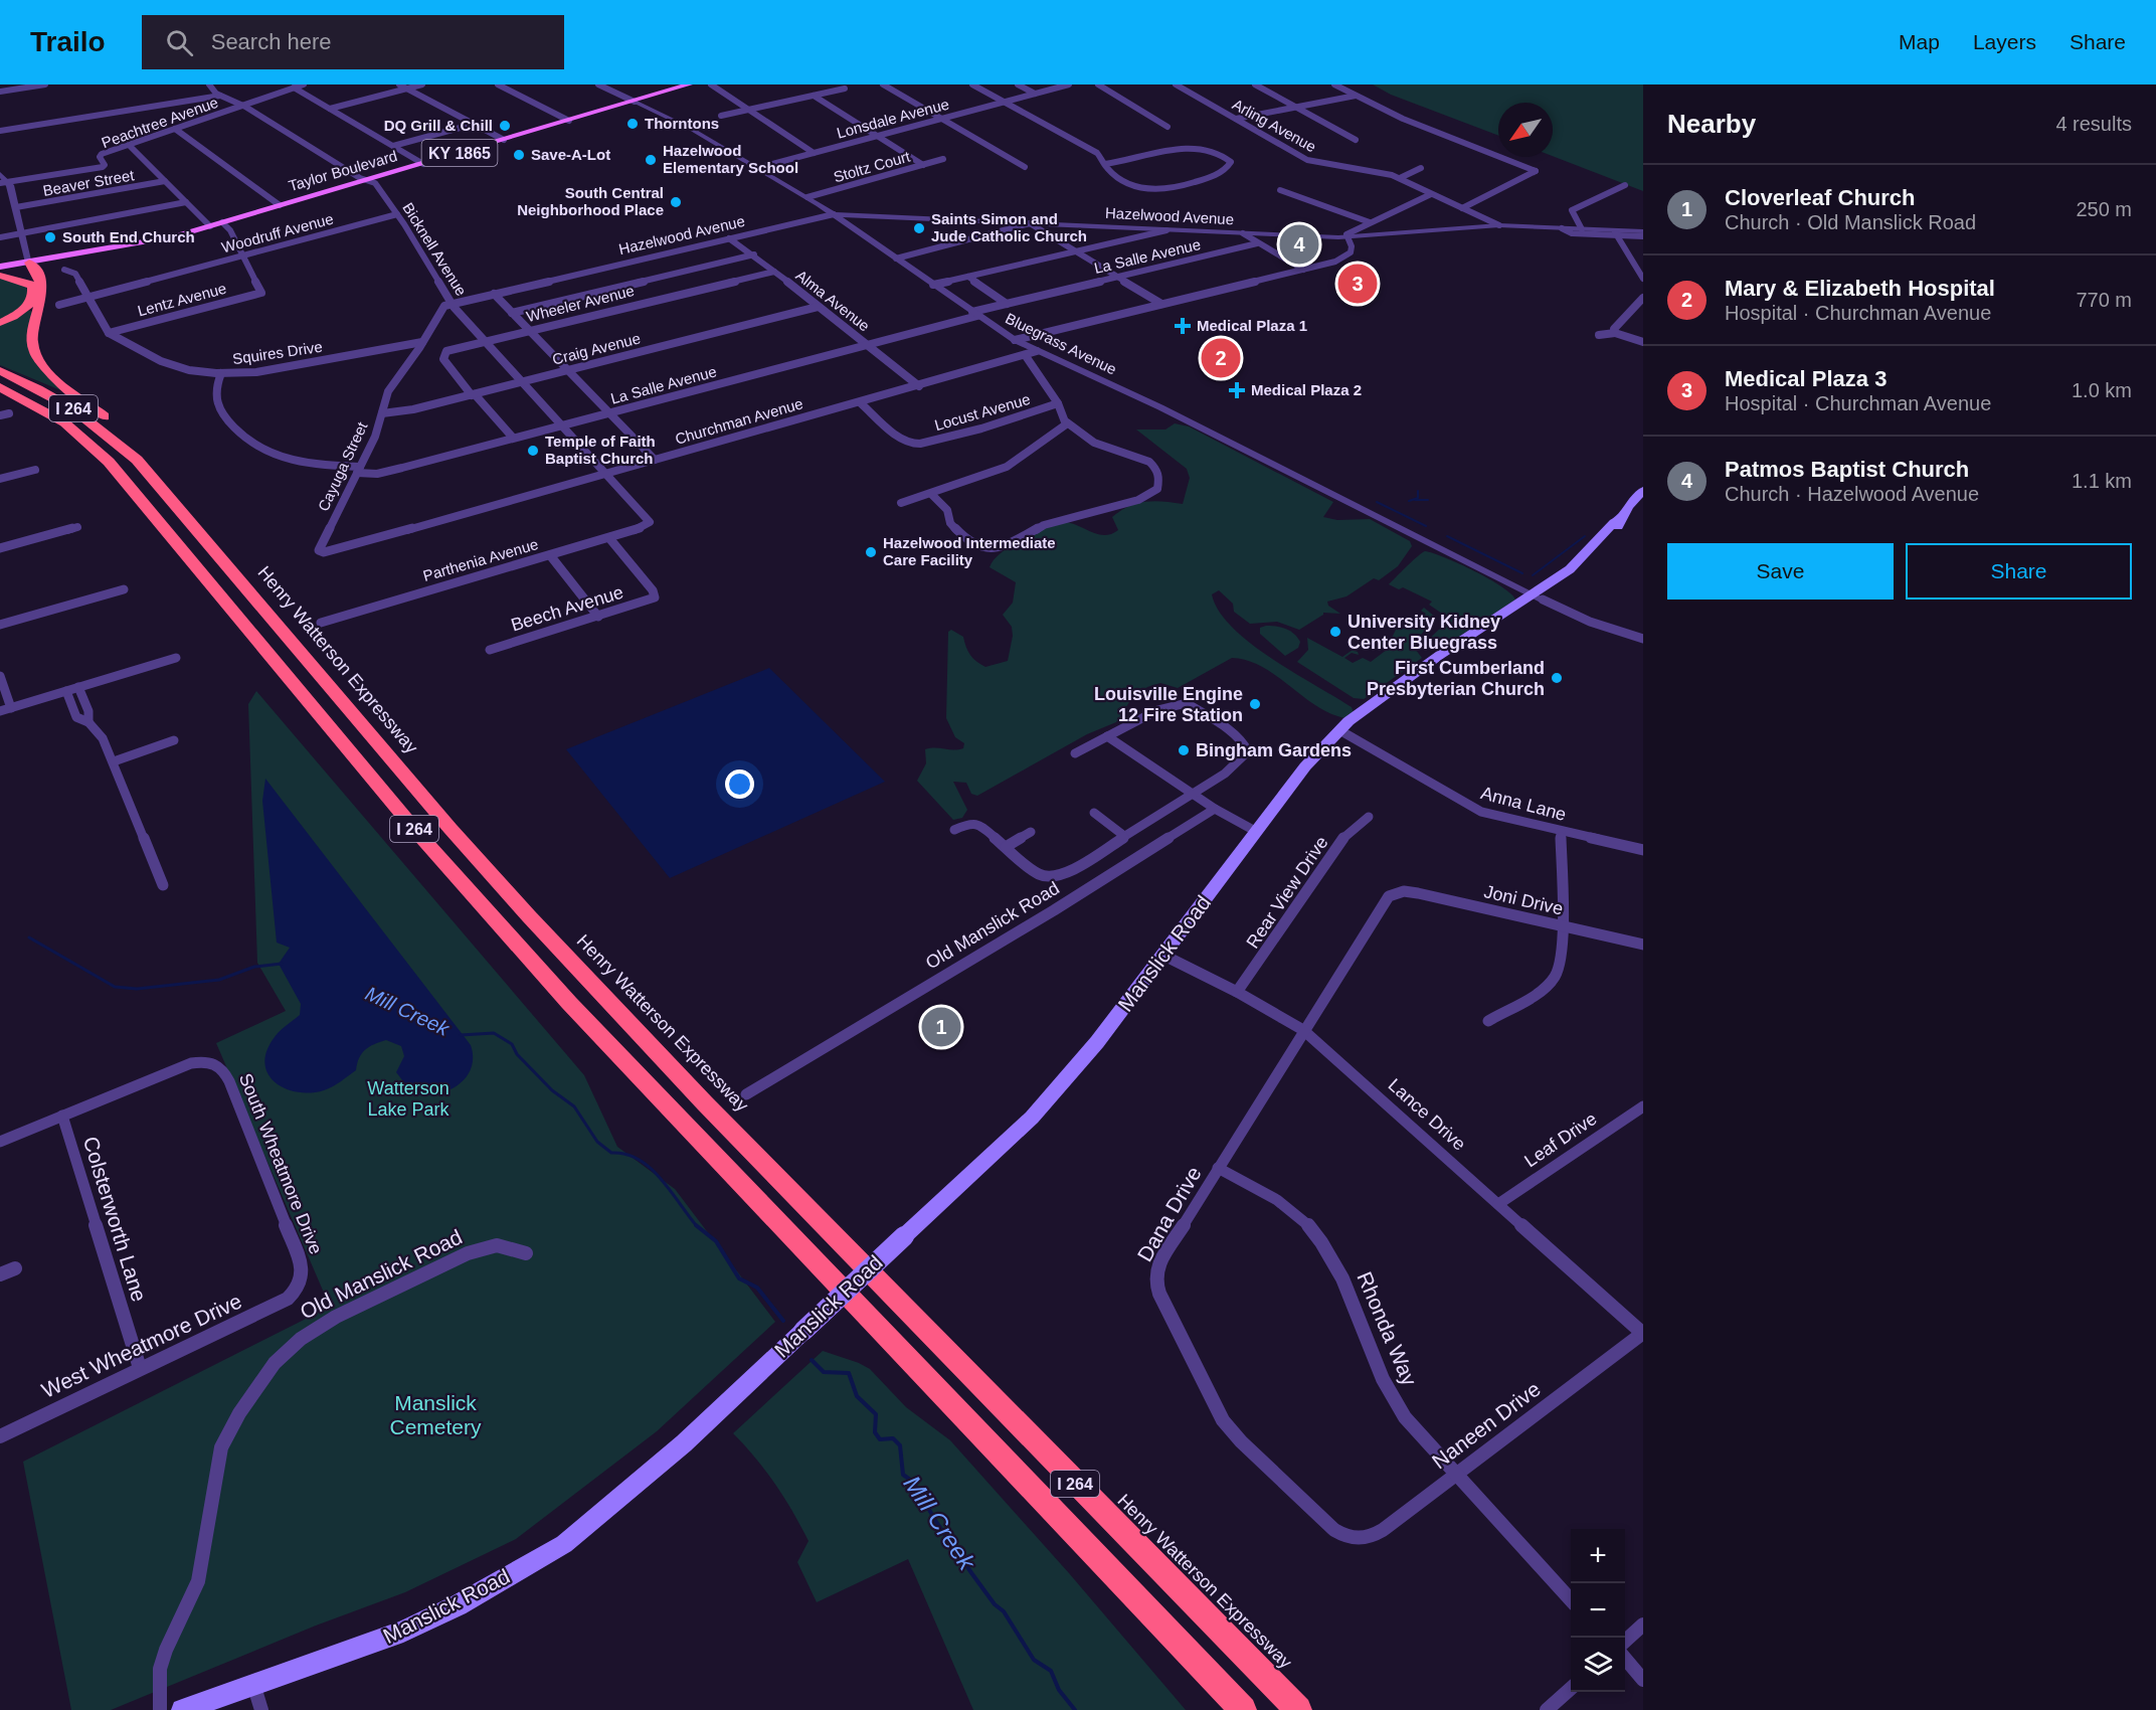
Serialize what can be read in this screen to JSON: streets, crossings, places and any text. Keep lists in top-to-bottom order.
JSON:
{
  "streets": {
    "highway": ["I 264", "Henry Watterson Expressway"],
    "main road": ["KY 1865", "Taylor Boulevard", "Manslick Road"],
    "street": [
      "Lonsdale Avenue",
      "Peachtree Avenue",
      "Arling Avenue",
      "Stoltz Court",
      "Beaver Street",
      "Hazelwood Avenue",
      "Woodruff Avenue",
      "Bicknell Avenue",
      "La Salle Avenue",
      "Lentz Avenue",
      "Alma Avenue",
      "Wheeler Avenue",
      "Bluegrass Avenue",
      "Craig Avenue",
      "Squires Drive",
      "Locust Avenue",
      "Churchman Avenue",
      "Cayuga Street",
      "Parthenia Avenue",
      "Beech Avenue",
      "Anna Lane",
      "Rear View Drive",
      "Joni Drive",
      "Old Manslick Road",
      "Lance Drive",
      "Leaf Drive",
      "South Wheatmore Drive",
      "Dana Drive",
      "Colsterworth Lane",
      "Rhonda Way",
      "West Wheatmore Drive",
      "Naneen Drive"
    ]
  },
  "crossings": [
    ["Lonsdale Avenue", "Bluegrass Avenue"],
    ["Peachtree Avenue", "Bicknell Avenue"],
    ["Arling Avenue", "Hazelwood Avenue"],
    ["Stoltz Court", "Bluegrass Avenue"],
    ["Taylor Boulevard", "Bicknell Avenue"],
    ["Taylor Boulevard", "Bluegrass Avenue"],
    ["Hazelwood Avenue", "Bicknell Avenue"],
    ["Hazelwood Avenue", "Alma Avenue"],
    ["Hazelwood Avenue", "Bluegrass Avenue"],
    ["Hazelwood Avenue", "Cayuga Street"],
    ["Woodruff Avenue", "Bicknell Avenue"],
    ["Woodruff Avenue", "Lentz Avenue"],
    ["Bicknell Avenue", "La Salle Avenue"],
    ["Bicknell Avenue", "Wheeler Avenue"],
    ["Bicknell Avenue", "Craig Avenue"],
    ["Bicknell Avenue", "Churchman Avenue"],
    ["Bicknell Avenue", "Cayuga Street"],
    ["Bicknell Avenue", "Parthenia Avenue"],
    ["La Salle Avenue", "Alma Avenue"],
    ["La Salle Avenue", "Bluegrass Avenue"],
    ["La Salle Avenue", "Squires Drive"],
    ["La Salle Avenue", "Cayuga Street"],
    ["Lentz Avenue", "Squires Drive"],
    ["Alma Avenue", "Wheeler Avenue"],
    ["Alma Avenue", "Craig Avenue"],
    ["Alma Avenue", "Churchman Avenue"],
    ["Wheeler Avenue", "Craig Avenue"],
    ["Bluegrass Avenue", "Churchman Avenue"],
    ["Bluegrass Avenue", "Manslick Road"],
    ["Craig Avenue", "Cayuga Street"],
    ["Squires Drive", "Cayuga Street"],
    ["Locust Avenue", "Churchman Avenue"],
    ["Churchman Avenue", "Cayuga Street"],
    ["Parthenia Avenue", "Beech Avenue"],
    ["Anna Lane", "Manslick Road"],
    ["Rear View Drive", "Lance Drive"],
    ["Joni Drive", "Dana Drive"],
    ["Manslick Road", "Lance Drive"],
    ["Lance Drive", "Leaf Drive"],
    ["Lance Drive", "Dana Drive"],
    ["Lance Drive", "Naneen Drive"],
    ["South Wheatmore Drive", "Colsterworth Lane"],
    ["South Wheatmore Drive", "West Wheatmore Drive"],
    ["Dana Drive", "Rhonda Way"],
    ["Dana Drive", "Naneen Drive"],
    ["Colsterworth Lane", "West Wheatmore Drive"],
    ["Rhonda Way", "Naneen Drive"]
  ],
  "water": ["Mill Creek"],
  "parks": ["Watterson Lake Park", "Manslick Cemetery"],
  "places": {
    "other": [
      "Thorntons",
      "DQ Grill & Chill",
      "Save-A-Lot",
      "Hazelwood Elementary School",
      "South Central Neighborhood Place",
      "Saints Simon and Jude Catholic Church",
      "South End Church",
      "Temple of Faith Baptist Church",
      "Hazelwood Intermediate Care Facility",
      "University Kidney Center Bluegrass",
      "First Cumberland Presbyterian Church",
      "Louisville Engine 12 Fire Station",
      "Bingham Gardens"
    ],
    "health": ["Medical Plaza 1", "Medical Plaza 2"]
  },
  "north": "bottom left",
  "page": {
    "header": "Trailo",
    "search": "Search here",
    "nav": ["Map", "Layers", "Share"],
    "heading": ["Nearby", "4 results"],
    "list": [
      {
        "mark": "1",
        "name": "Cloverleaf Church",
        "note": "Church · Old Manslick Road",
        "value": "250 m"
      },
      {
        "mark": "2",
        "name": "Mary & Elizabeth Hospital",
        "note": "Hospital · Churchman Avenue",
        "value": "770 m"
      },
      {
        "mark": "3",
        "name": "Medical Plaza 3",
        "note": "Hospital · Churchman Avenue",
        "value": "1.0 km"
      },
      {
        "mark": "4",
        "name": "Patmos Baptist Church",
        "note": "Church · Hazelwood Avenue",
        "value": "1.1 km"
      }
    ],
    "pins": [
      "4",
      "3",
      "2",
      "1"
    ],
    "buttons": ["Save", "Share"],
    "map_buttons": ["+", "−"]
  }
}
